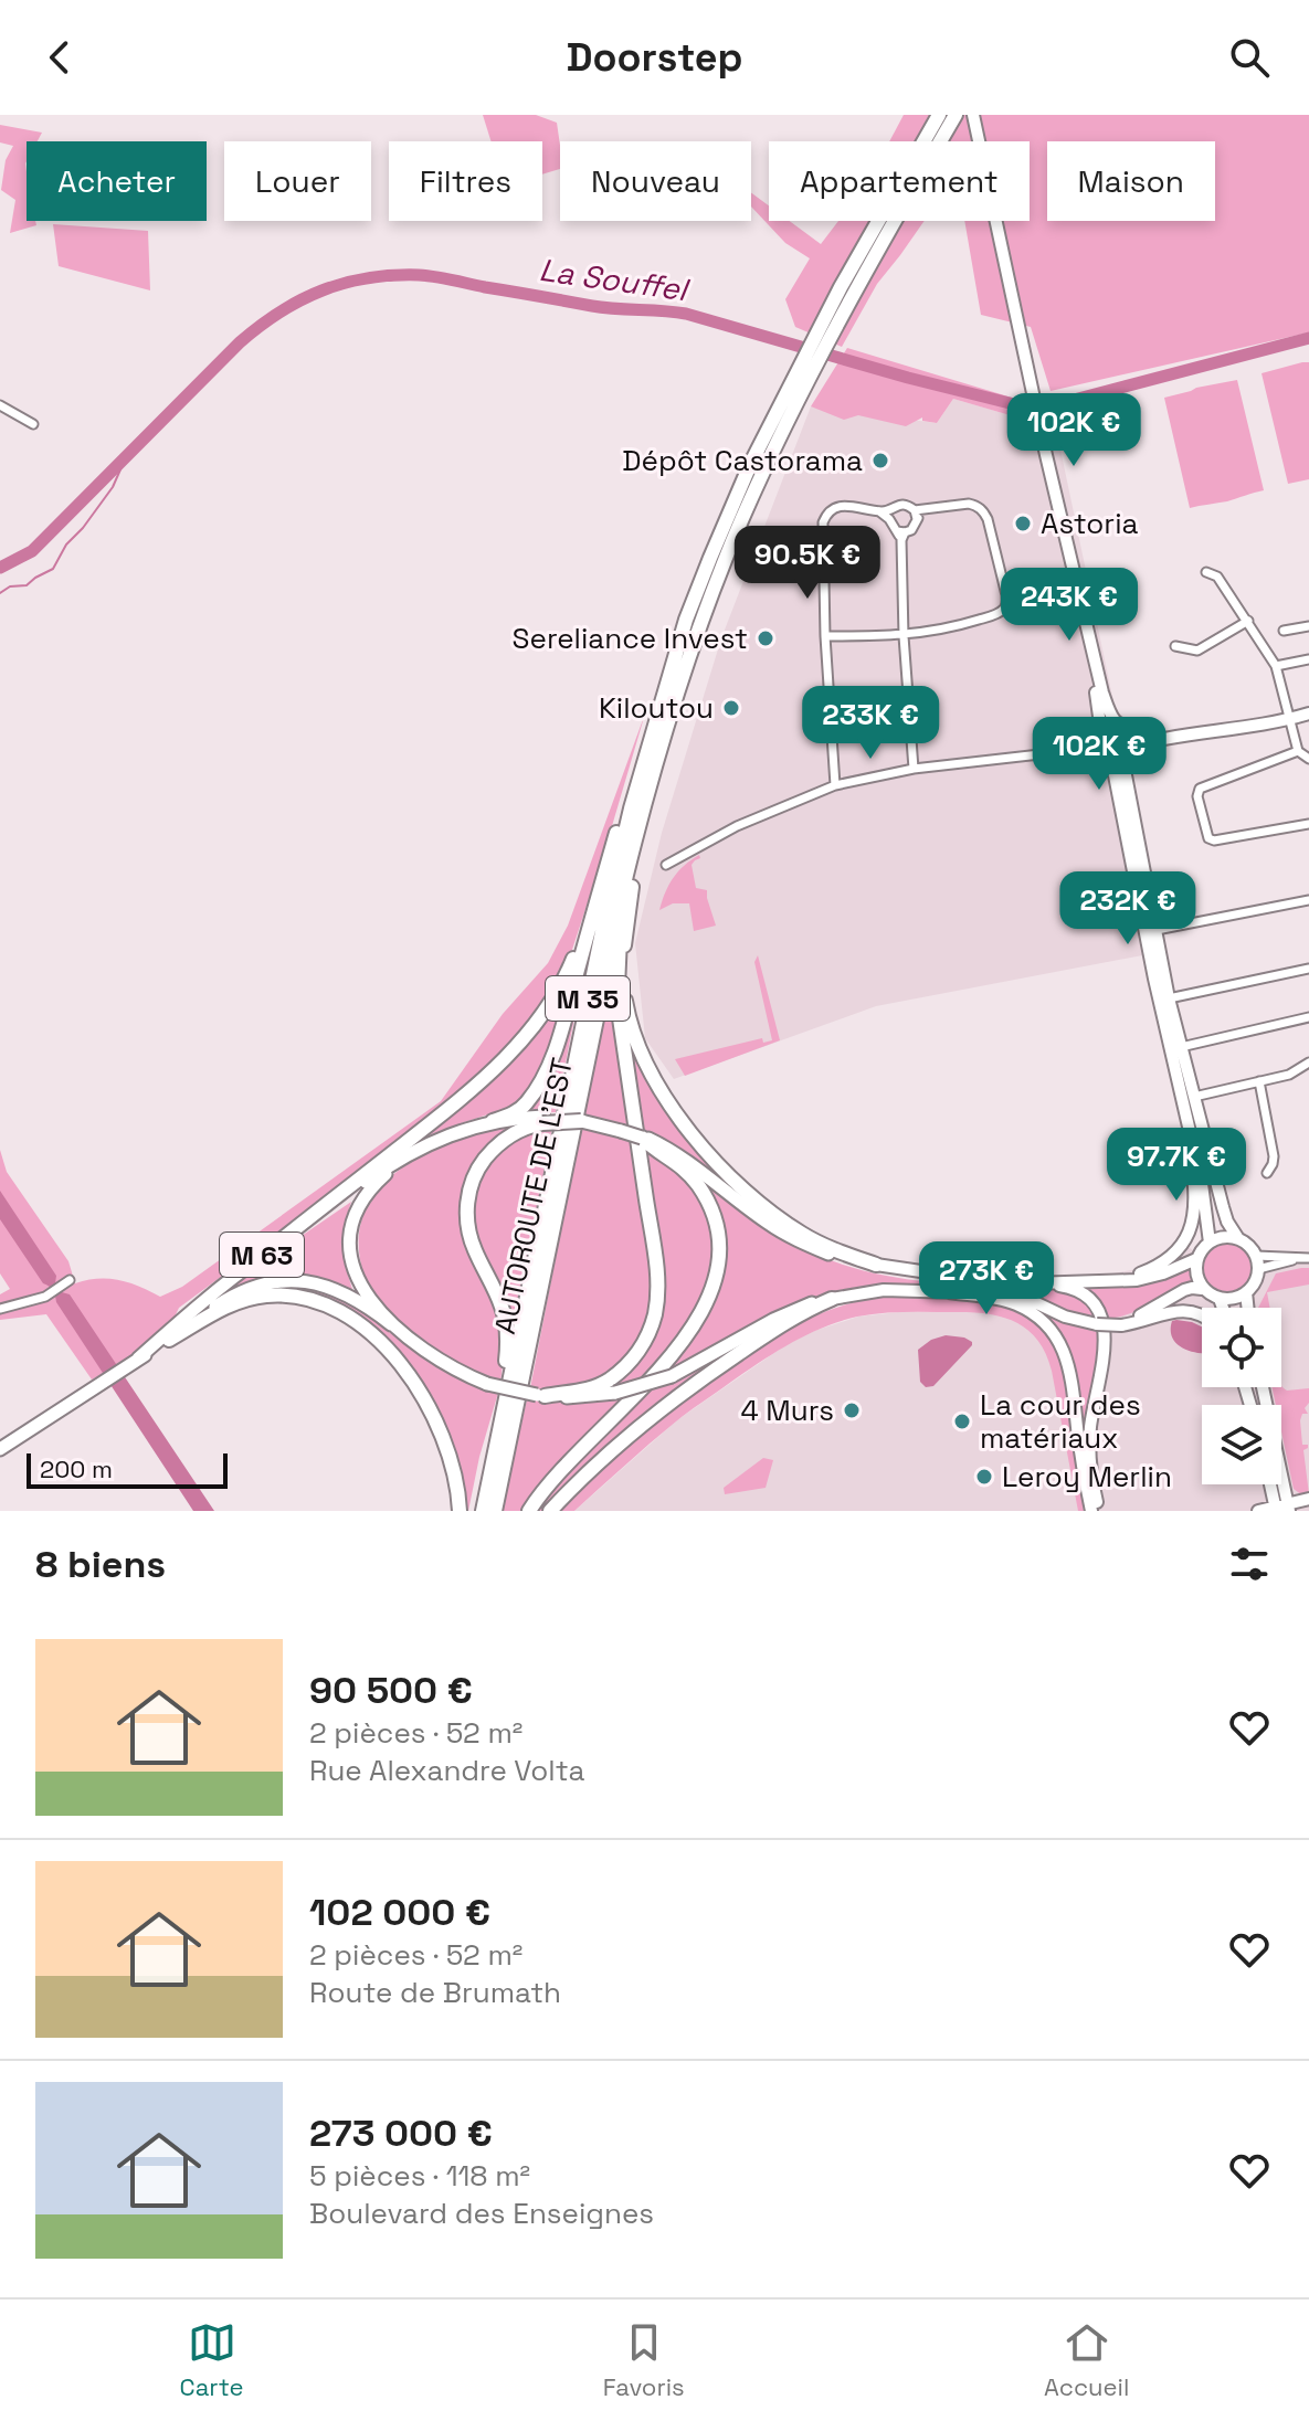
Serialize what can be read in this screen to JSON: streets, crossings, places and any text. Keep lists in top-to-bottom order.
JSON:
{
  "streets": {
    "highway": ["M 35", "AUTOROUTE DE L’EST"],
    "main road": ["M 63"]
  },
  "water": ["La Souffel"],
  "places": [
    "Dépôt Castorama",
    "Astoria",
    "Sereliance Invest",
    "Kiloutou",
    "4 Murs",
    "La cour des matériaux",
    "Leroy Merlin"
  ],
  "scale_bar": "200 m",
  "page": {
    "header": "Doorstep",
    "chip": [
      "Acheter",
      "Louer",
      "Filtres",
      "Nouveau",
      "Appartement",
      "Maison"
    ],
    "price": [
      "102K €",
      "90.5K €",
      "243K €",
      "233K €",
      "102K €",
      "232K €",
      "97.7K €",
      "273K €"
    ],
    "scale": "200 m",
    "heading": "8 biens",
    "list": [
      {
        "name": "90 500 €",
        "note": "2 pièces · 52 m² · Rue Alexandre Volta"
      },
      {
        "name": "102 000 €",
        "note": "2 pièces · 52 m² · Route de Brumath"
      },
      {
        "name": "273 000 €",
        "note": "5 pièces · 118 m² · Boulevard des Enseignes"
      }
    ],
    "tabs": ["Carte", "Favoris", "Accueil"]
  }
}
